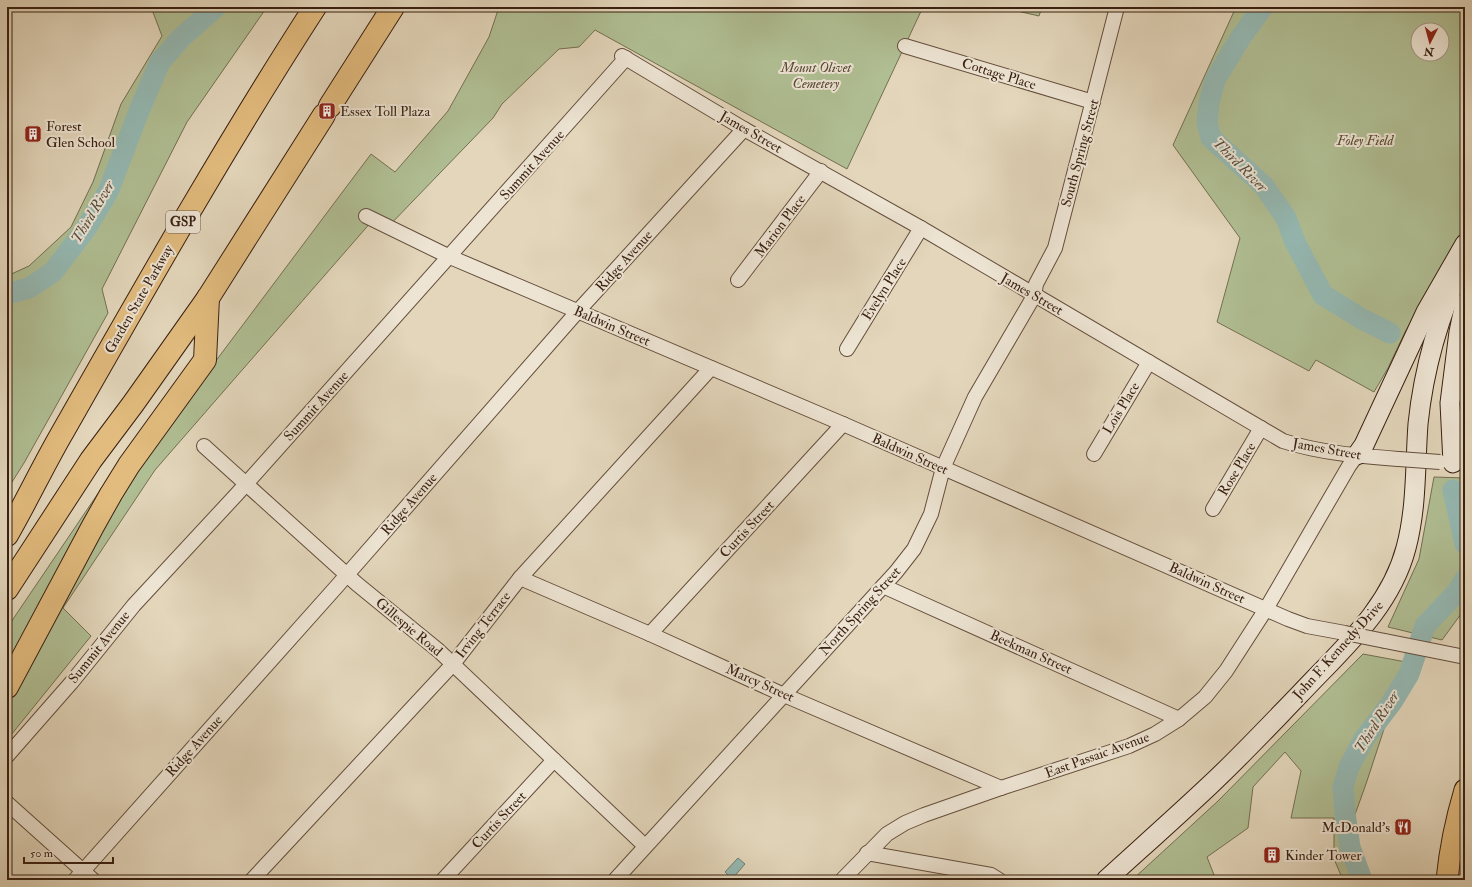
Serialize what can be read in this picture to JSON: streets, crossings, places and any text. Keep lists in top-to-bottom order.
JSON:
{
  "streets": {
    "highway": ["GSP", "Garden State Parkway"],
    "main road": ["John F. Kennedy Drive"],
    "street": [
      "Cottage Place",
      "James Street",
      "South Spring Street",
      "Summit Avenue",
      "Marion Place",
      "Ridge Avenue",
      "Evelyn Place",
      "Baldwin Street",
      "Lois Place",
      "Rose Place",
      "Curtis Street",
      "North Spring Street",
      "Irving Terrace",
      "Gillespie Road",
      "Beekman Street",
      "Marcy Street",
      "East Passaic Avenue"
    ]
  },
  "crossings": [
    ["Cottage Place", "South Spring Street"],
    ["James Street", "South Spring Street"],
    ["James Street", "Summit Avenue"],
    ["James Street", "Marion Place"],
    ["James Street", "Ridge Avenue"],
    ["James Street", "Evelyn Place"],
    ["James Street", "Lois Place"],
    ["James Street", "Rose Place"],
    ["James Street", "North Spring Street"],
    ["James Street", "East Passaic Avenue"],
    ["South Spring Street", "North Spring Street"],
    ["Summit Avenue", "Baldwin Street"],
    ["Summit Avenue", "Gillespie Road"],
    ["Ridge Avenue", "Baldwin Street"],
    ["Ridge Avenue", "Gillespie Road"],
    ["Baldwin Street", "Curtis Street"],
    ["Baldwin Street", "North Spring Street"],
    ["Baldwin Street", "Irving Terrace"],
    ["Baldwin Street", "East Passaic Avenue"],
    ["Curtis Street", "Gillespie Road"],
    ["Curtis Street", "Marcy Street"],
    ["North Spring Street", "Gillespie Road"],
    ["North Spring Street", "Beekman Street"],
    ["North Spring Street", "Marcy Street"],
    ["Irving Terrace", "Gillespie Road"],
    ["Irving Terrace", "Marcy Street"],
    ["Beekman Street", "East Passaic Avenue"],
    ["Marcy Street", "East Passaic Avenue"]
  ],
  "water": ["Third River"],
  "parks": ["Mount Olivet Cemetery", "Foley Field"],
  "places": {
    "building": ["Essex Toll Plaza", "Forest Glen School", "Kinder Tower"],
    "restaurant": ["McDonald's"]
  },
  "scale_bar": "50 m",
  "north": "bottom"
}
